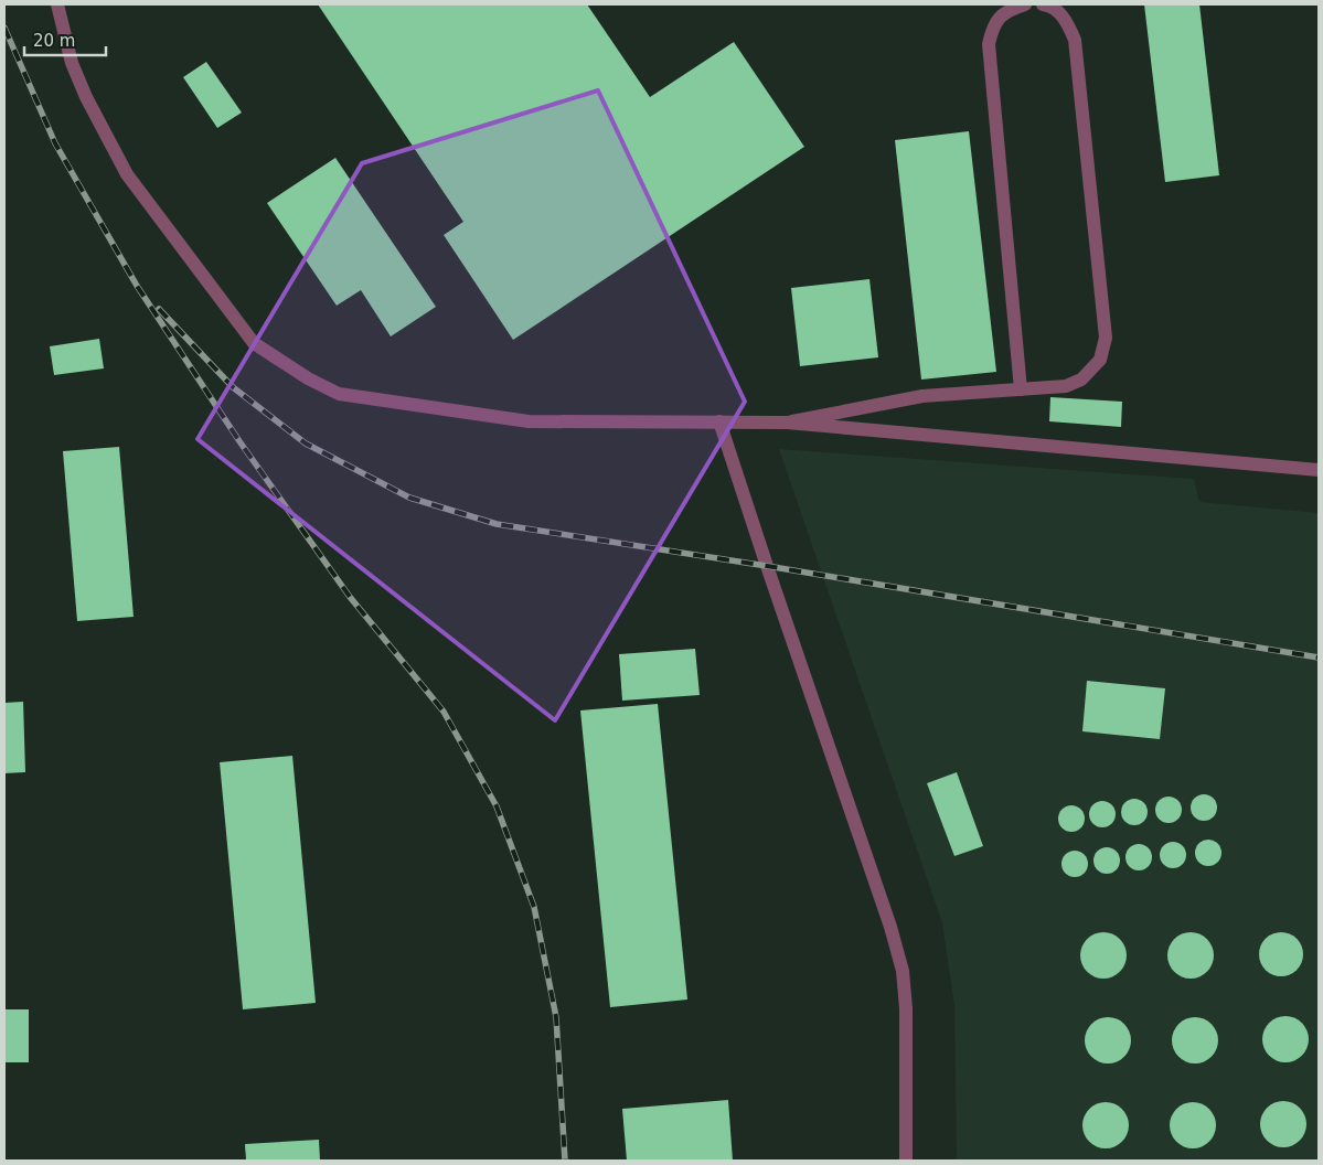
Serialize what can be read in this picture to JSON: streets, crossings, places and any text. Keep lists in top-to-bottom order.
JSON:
{
  "scale_bar": "20 m"
}
